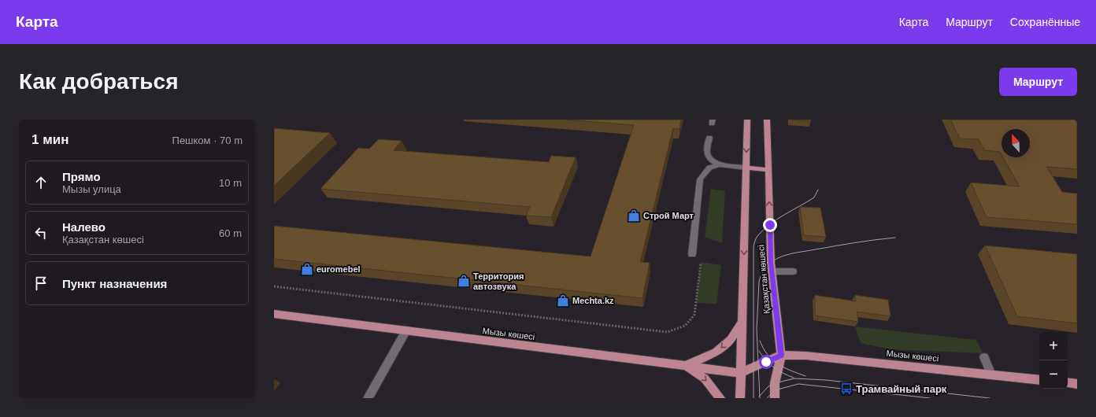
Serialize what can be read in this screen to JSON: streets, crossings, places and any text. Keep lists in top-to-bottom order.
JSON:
{
  "streets": {
    "main road": ["Қазақстан көшесі", "Мызы көшесі"]
  },
  "crossings": [
    ["Қазақстан көшесі", "Мызы көшесі"]
  ],
  "places": {
    "shop": [
      "Строй Март",
      "euromebel",
      "Территория автозвука",
      "Mechta.kz"
    ],
    "bus stop": ["Трамвайный парк"]
  },
  "north": "top",
  "page": {
    "header": "Карта",
    "nav": ["Карта", "Маршрут", "Сохранённые"],
    "buttons": "Маршрут",
    "title": "Как добраться",
    "heading": ["1 мин", "Пешком · 70 m"],
    "list": [
      ["Прямо", "Мызы улица", "10 m"],
      ["Налево", "Қазақстан көшесі", "60 m"],
      "Пункт назначения"
    ],
    "map_buttons": ["+", "−"]
  }
}
